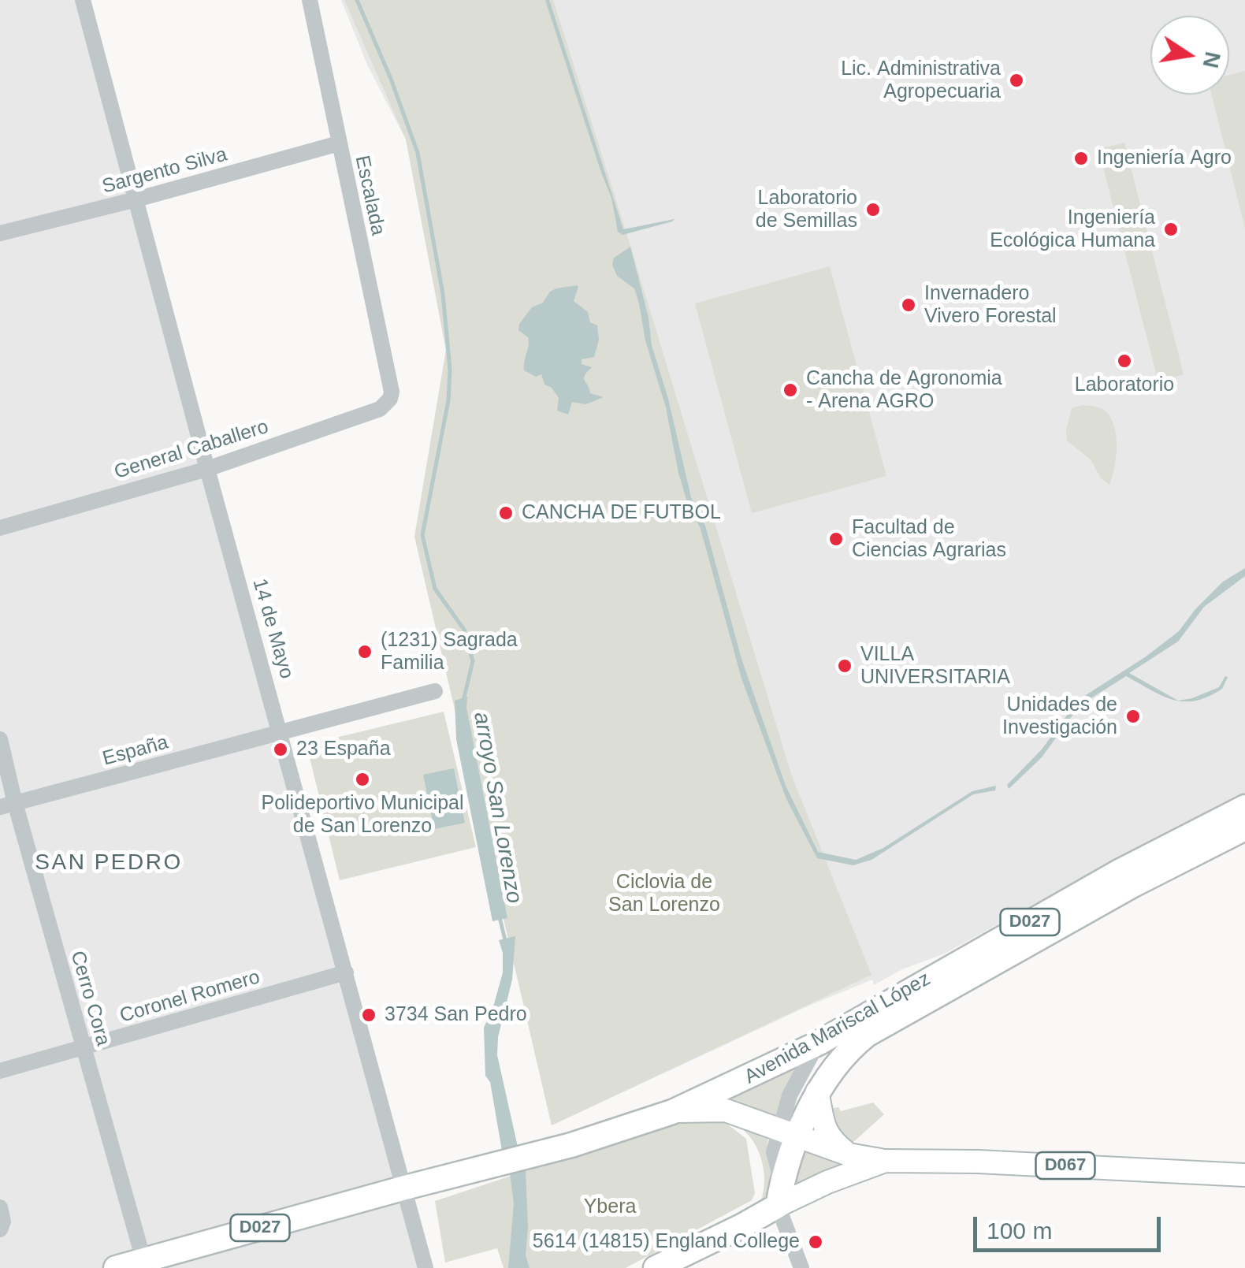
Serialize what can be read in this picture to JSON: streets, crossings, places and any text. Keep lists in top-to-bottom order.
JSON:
{
  "streets": {
    "highway": ["D027", "Avenida Mariscal López"],
    "main road": ["D067"],
    "street": [
      "Sargento Silva",
      "Escalada",
      "General Caballero",
      "14 de Mayo",
      "España",
      "Coronel Romero",
      "Cerro Cora"
    ]
  },
  "crossings": [
    ["Sargento Silva", "Escalada"],
    ["Sargento Silva", "14 de Mayo"],
    ["Escalada", "General Caballero"],
    ["General Caballero", "14 de Mayo"],
    ["14 de Mayo", "España"],
    ["14 de Mayo", "D027"],
    ["14 de Mayo", "Coronel Romero"],
    ["14 de Mayo", "Avenida Mariscal López"],
    ["España", "Cerro Cora"],
    ["D027", "Cerro Cora"],
    ["D027", "Avenida Mariscal López"],
    ["D027", "D067"],
    ["Coronel Romero", "Cerro Cora"],
    ["Avenida Mariscal López", "D067"]
  ],
  "districts": ["SAN PEDRO"],
  "water": ["arroyo San Lorenzo"],
  "parks": ["Ciclovia de San Lorenzo", "Ybera"],
  "places": [
    "Lic. Administrativa Agropecuaria",
    "Ingeniería Agro",
    "Laboratorio de Semillas",
    "Ingeniería Ecológica Humana",
    "Invernadero Vivero Forestal",
    "Laboratorio",
    "Cancha de Agronomia - Arena AGRO",
    "CANCHA DE FUTBOL",
    "Facultad de Ciencias Agrarias",
    "(1231) Sagrada Familia",
    "VILLA UNIVERSITARIA",
    "Unidades de Investigación",
    "23 España",
    "Polideportivo Municipal de San Lorenzo",
    "3734 San Pedro",
    "5614 (14815) England College"
  ],
  "scale_bar": "100 m",
  "north": "right"
}
